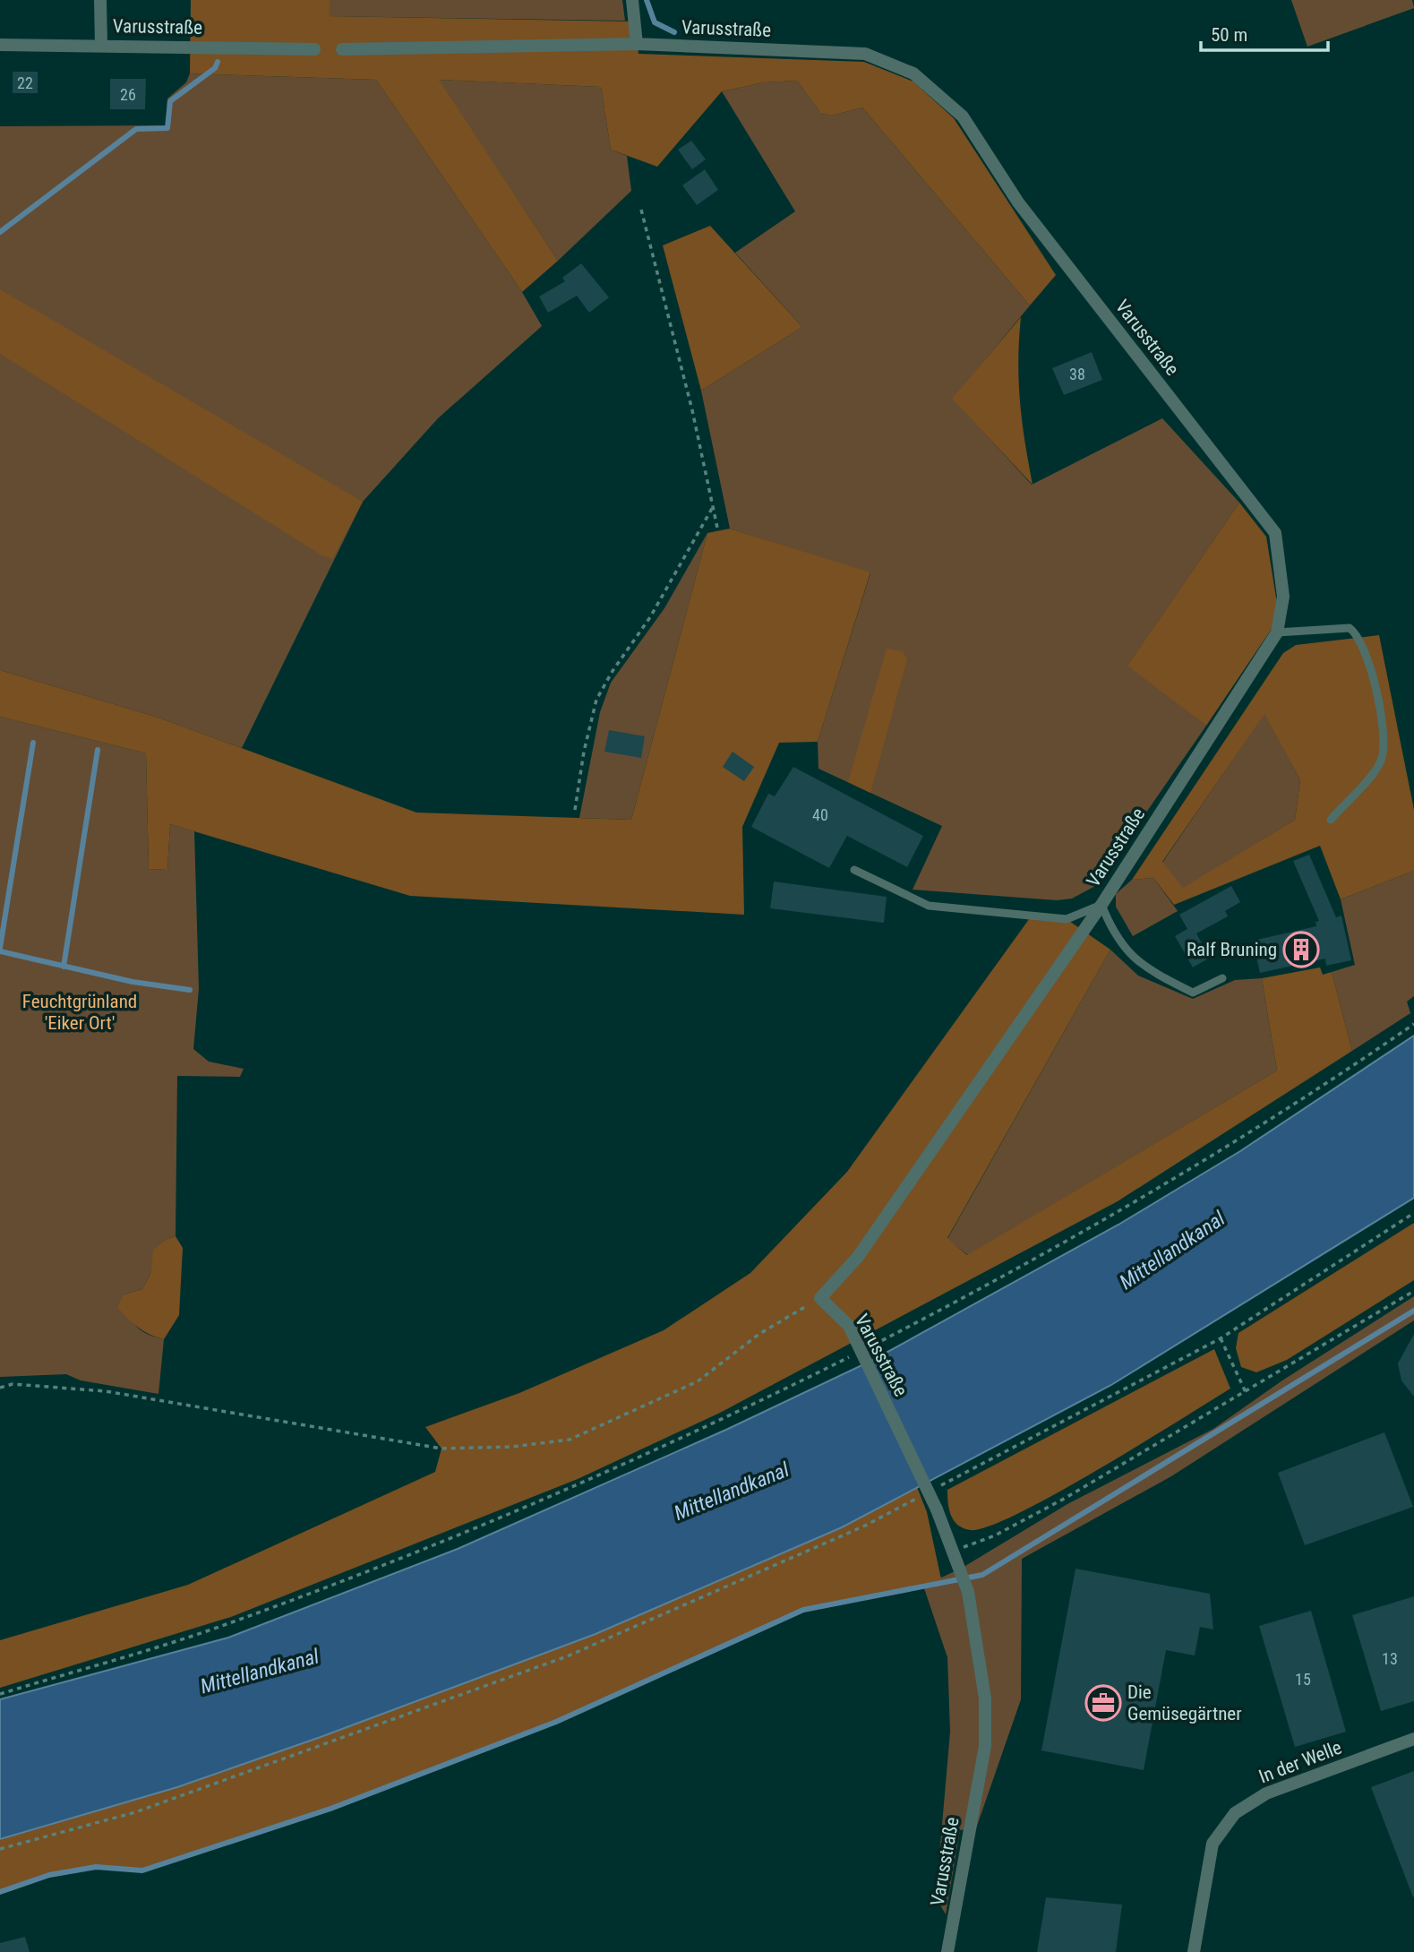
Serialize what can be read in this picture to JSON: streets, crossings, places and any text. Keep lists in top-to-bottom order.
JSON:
{
  "streets": {
    "street": ["Varusstraße", "In der Welle"]
  },
  "water": ["Mittellandkanal"],
  "parks": ["Feuchtgrünland 'Eiker Ort'"],
  "places": {
    "building": ["Ralf Bruning"],
    "office": ["Die Gemüsegärtner"]
  },
  "house_numbers": [
    "22",
    "26",
    "38",
    "40",
    "13",
    "15"
  ],
  "scale_bar": "50 m"
}
